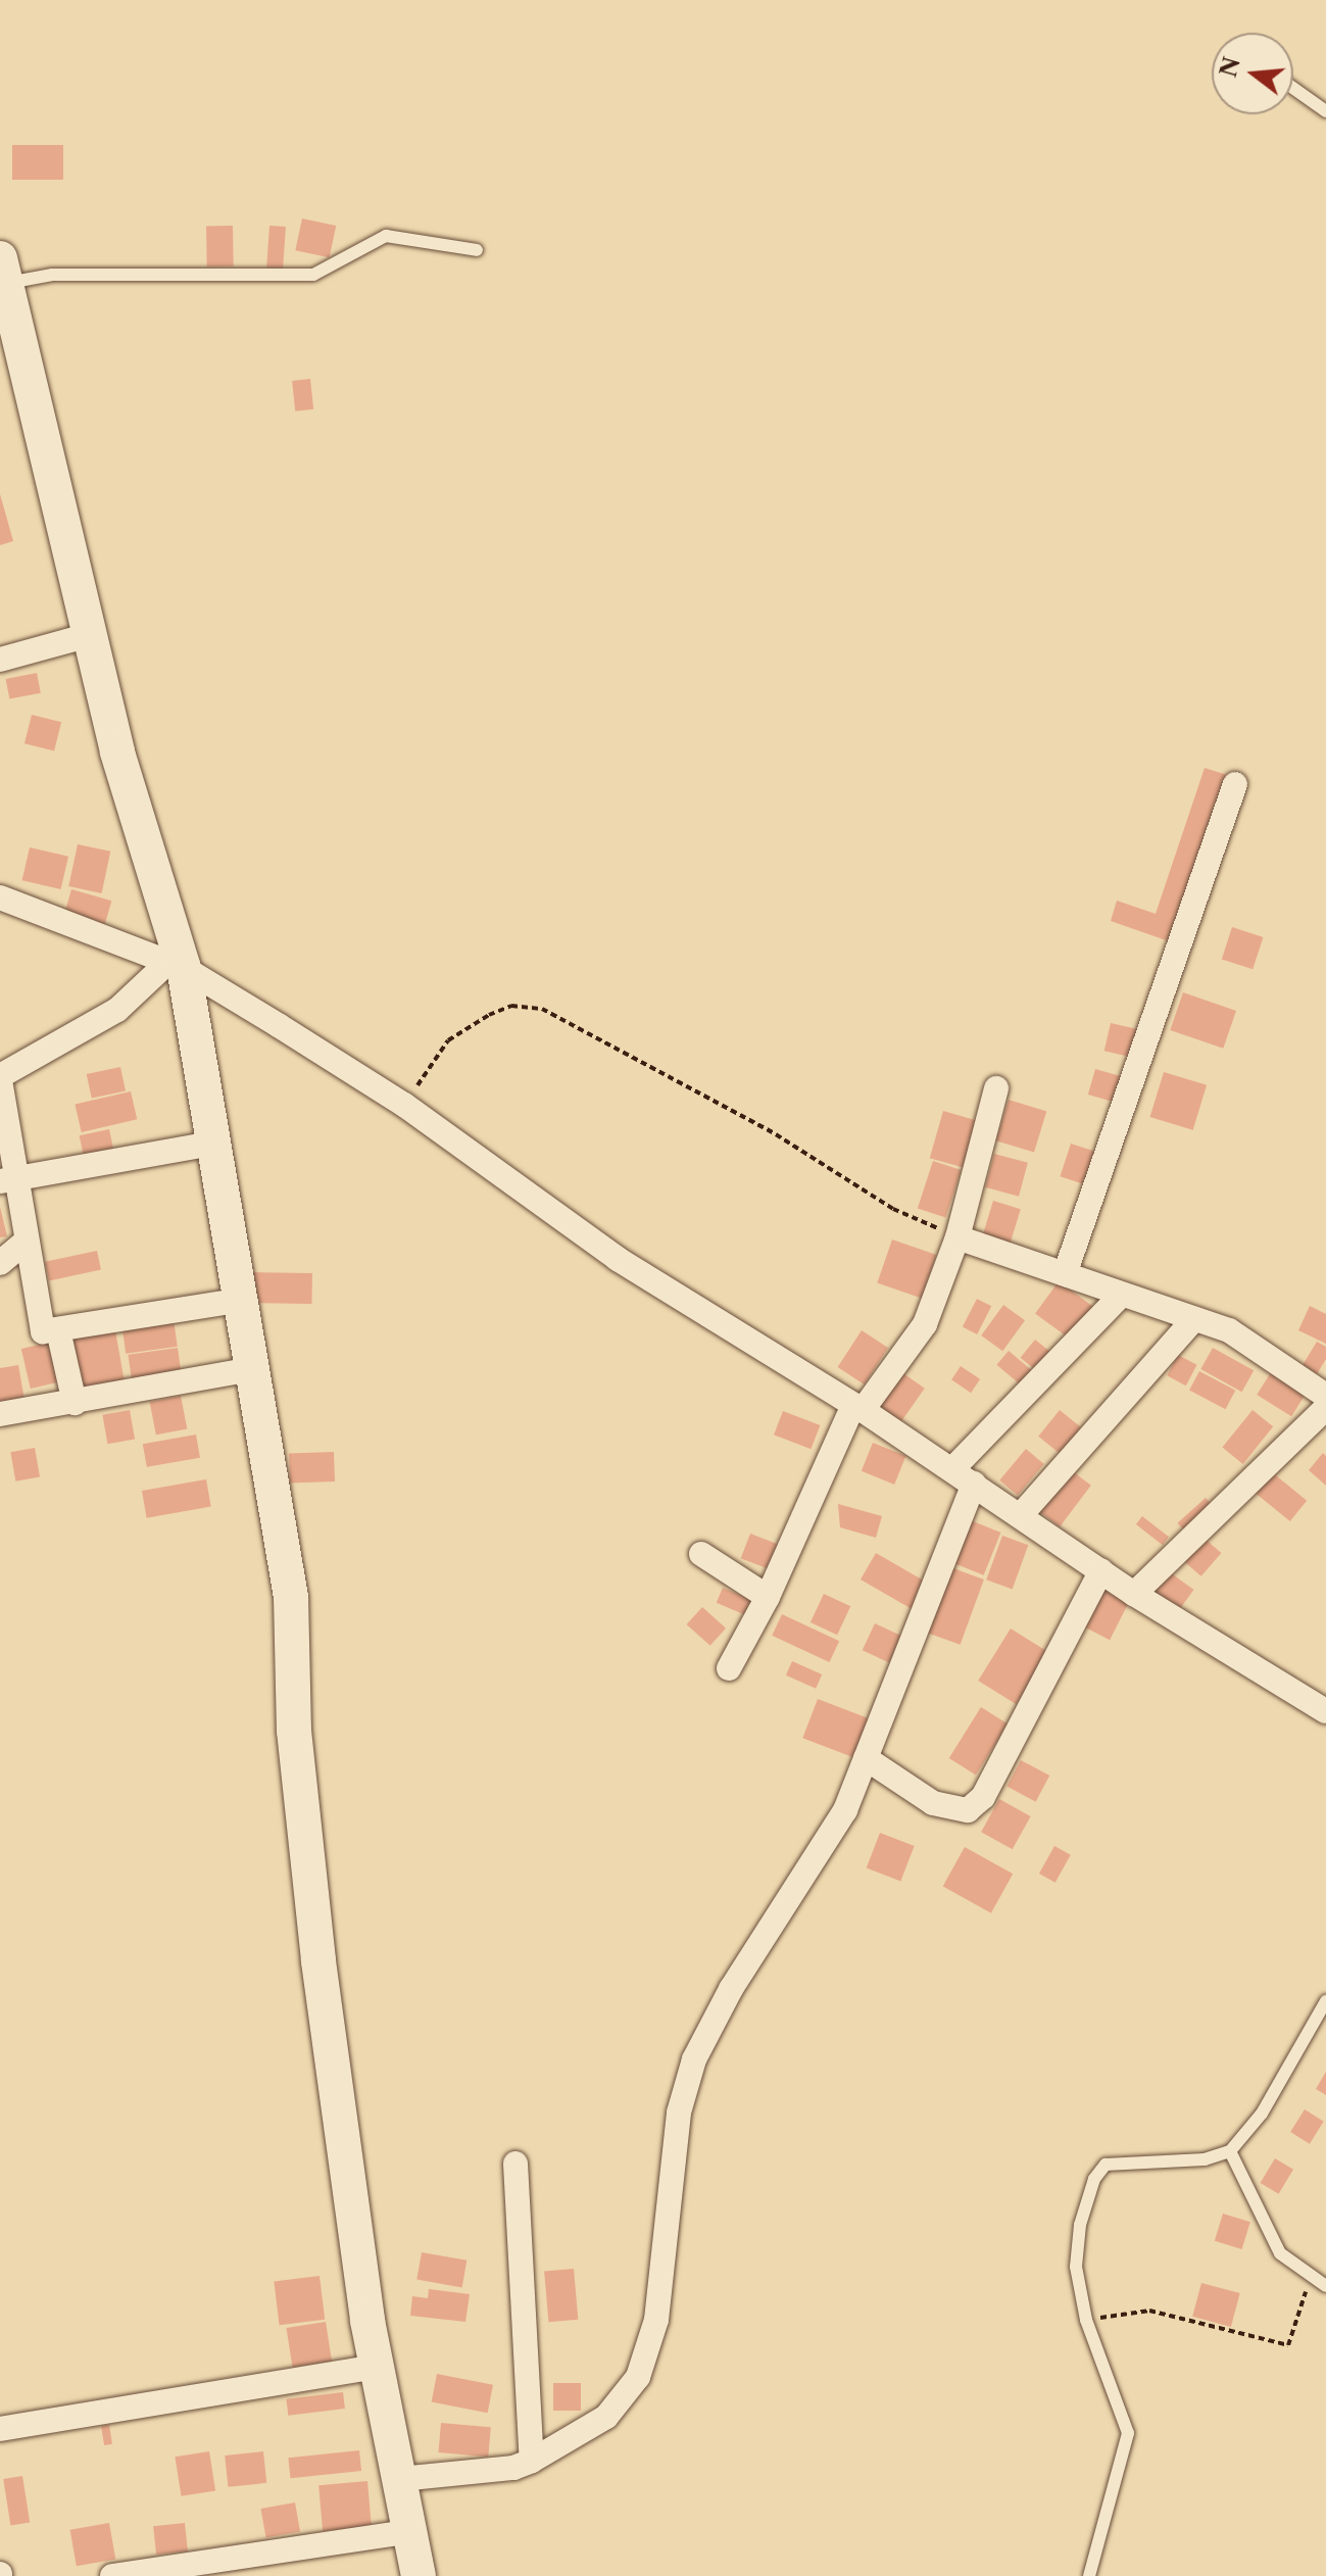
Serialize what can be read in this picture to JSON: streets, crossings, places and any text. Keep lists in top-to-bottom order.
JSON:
{
  "north": "left"
}
